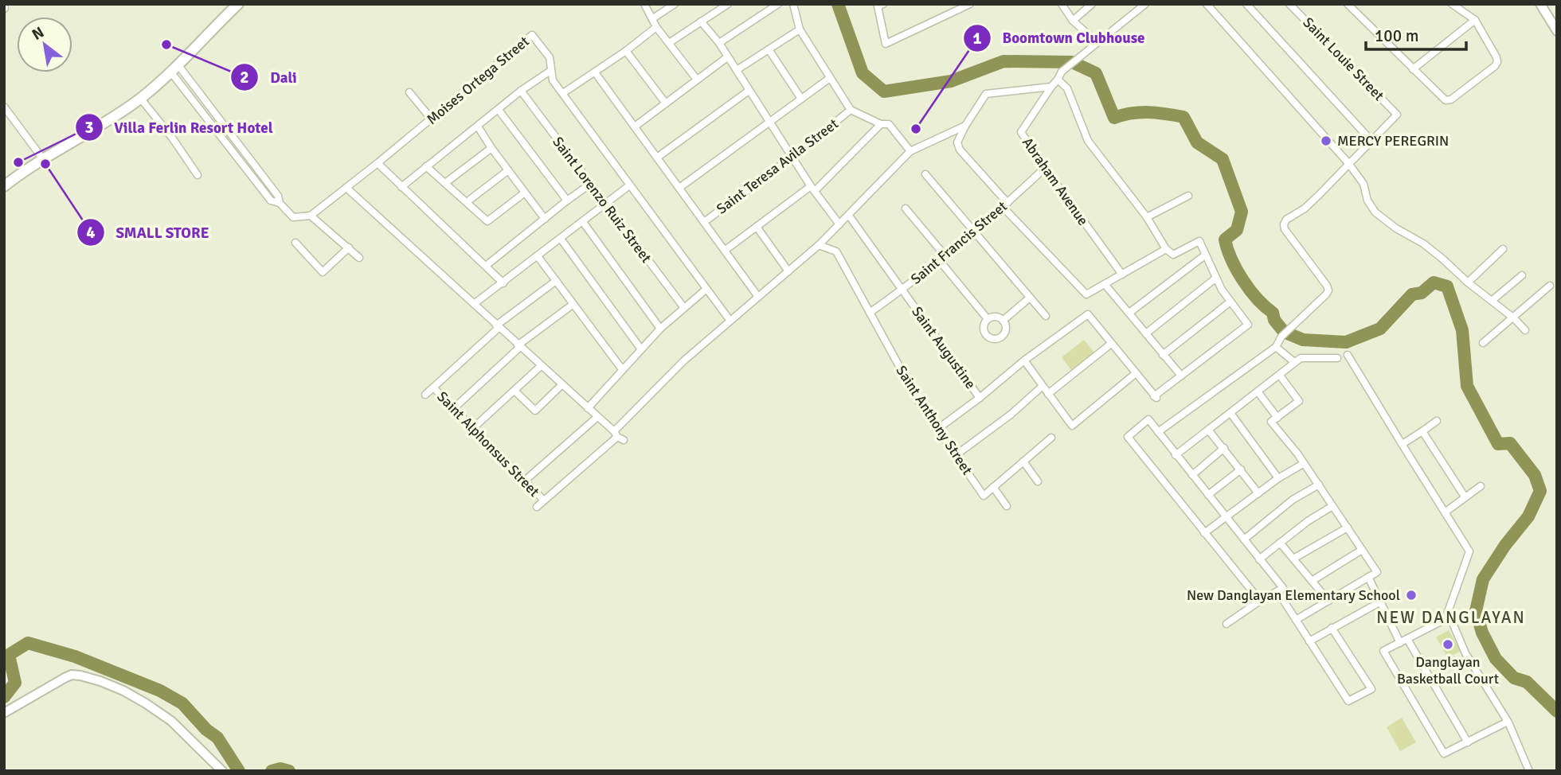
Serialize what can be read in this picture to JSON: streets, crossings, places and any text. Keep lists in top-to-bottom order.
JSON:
{
  "streets": {
    "street": [
      "Saint Louie Street",
      "Moises Ortega Street",
      "Saint Teresa Avila Street",
      "Abraham Avenue",
      "Saint Lorenzo Ruiz Street",
      "Saint Francis Street",
      "Saint Augustine",
      "Saint Anthony Street",
      "Saint Alphonsus Street"
    ]
  },
  "crossings": [
    ["Abraham Avenue", "Saint Francis Street"],
    ["Saint Francis Street", "Saint Augustine"],
    ["Saint Francis Street", "Saint Anthony Street"]
  ],
  "districts": ["NEW DANGLAYAN"],
  "places": [
    "Dali",
    "Boomtown Clubhouse",
    "MERCY PEREGRIN",
    "Villa Ferlin Resort Hotel",
    "SMALL STORE",
    "New Danglayan Elementary School",
    "Danglayan Basketball Court"
  ],
  "scale_bar": "100 m",
  "north": "top left"
}
